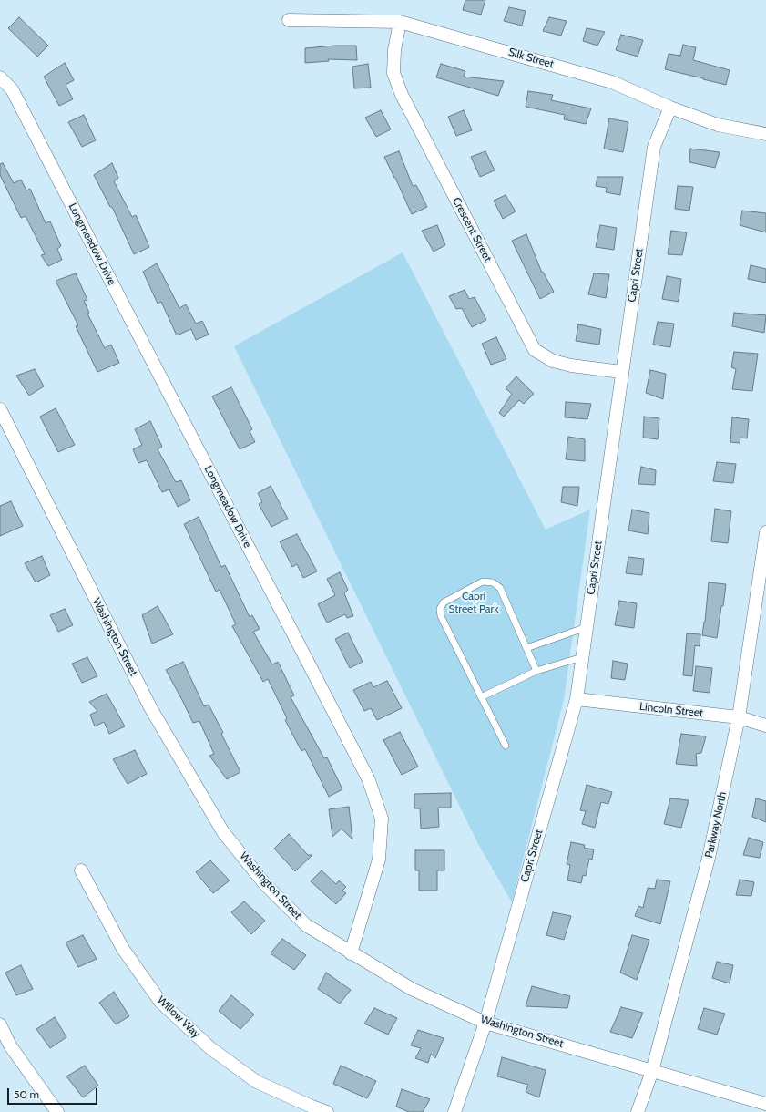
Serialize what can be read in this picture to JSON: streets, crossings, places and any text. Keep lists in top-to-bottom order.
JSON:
{
  "streets": {
    "street": [
      "Silk Street",
      "Crescent Street",
      "Longmeadow Drive",
      "Capri Street",
      "Washington Street",
      "Lincoln Street",
      "Parkway North",
      "Willow Way"
    ]
  },
  "crossings": [
    ["Silk Street", "Crescent Street"],
    ["Silk Street", "Capri Street"],
    ["Crescent Street", "Capri Street"],
    ["Longmeadow Drive", "Washington Street"],
    ["Capri Street", "Washington Street"],
    ["Capri Street", "Lincoln Street"],
    ["Washington Street", "Parkway North"],
    ["Lincoln Street", "Parkway North"]
  ],
  "parks": ["Capri Street Park"],
  "scale_bar": "50 m"
}
